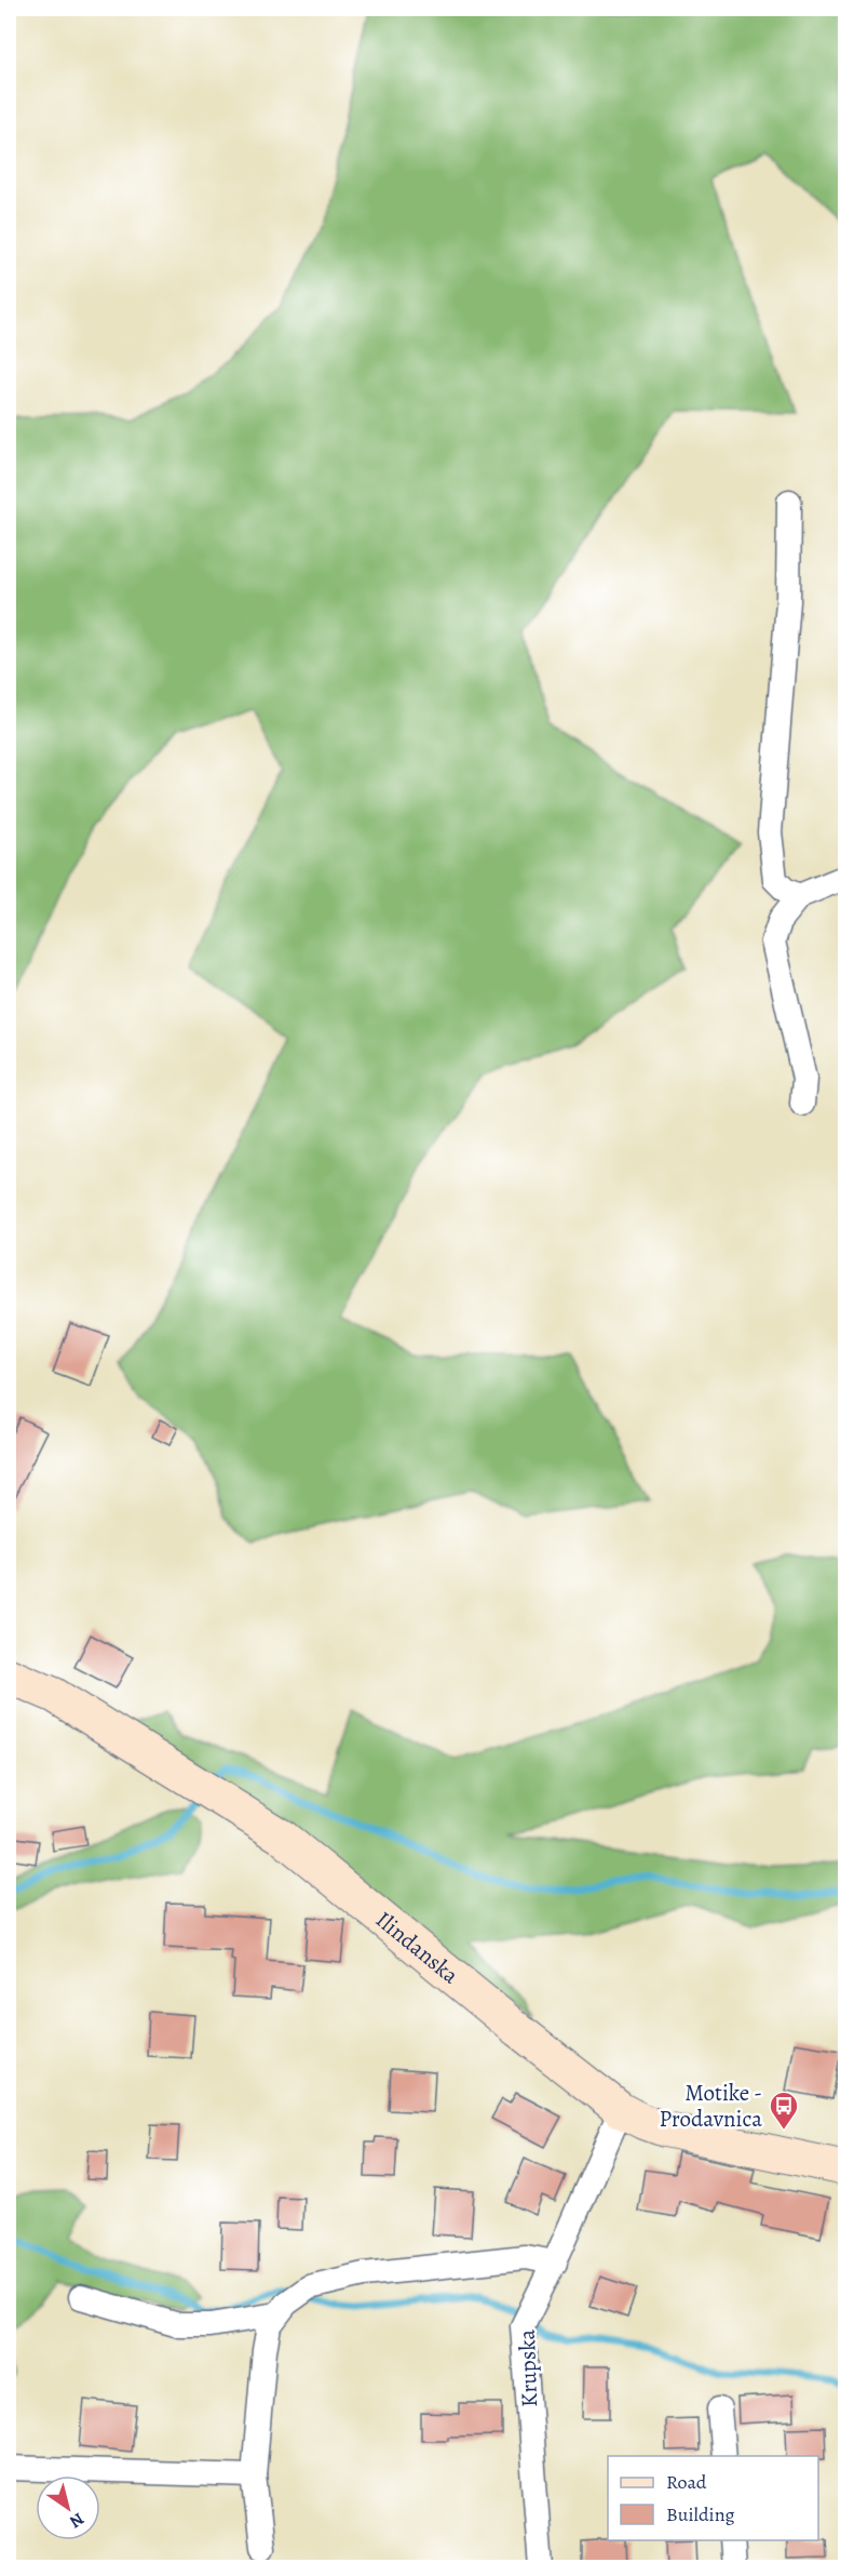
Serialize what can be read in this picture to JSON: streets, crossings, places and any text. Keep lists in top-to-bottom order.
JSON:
{
  "streets": {
    "street": ["Ilindanska", "Krupska"]
  },
  "crossings": [
    ["Ilindanska", "Krupska"]
  ],
  "places": {
    "bus stop": ["Motike - Prodavnica"]
  },
  "legend": ["Road", "Building"],
  "north": "bottom right"
}
